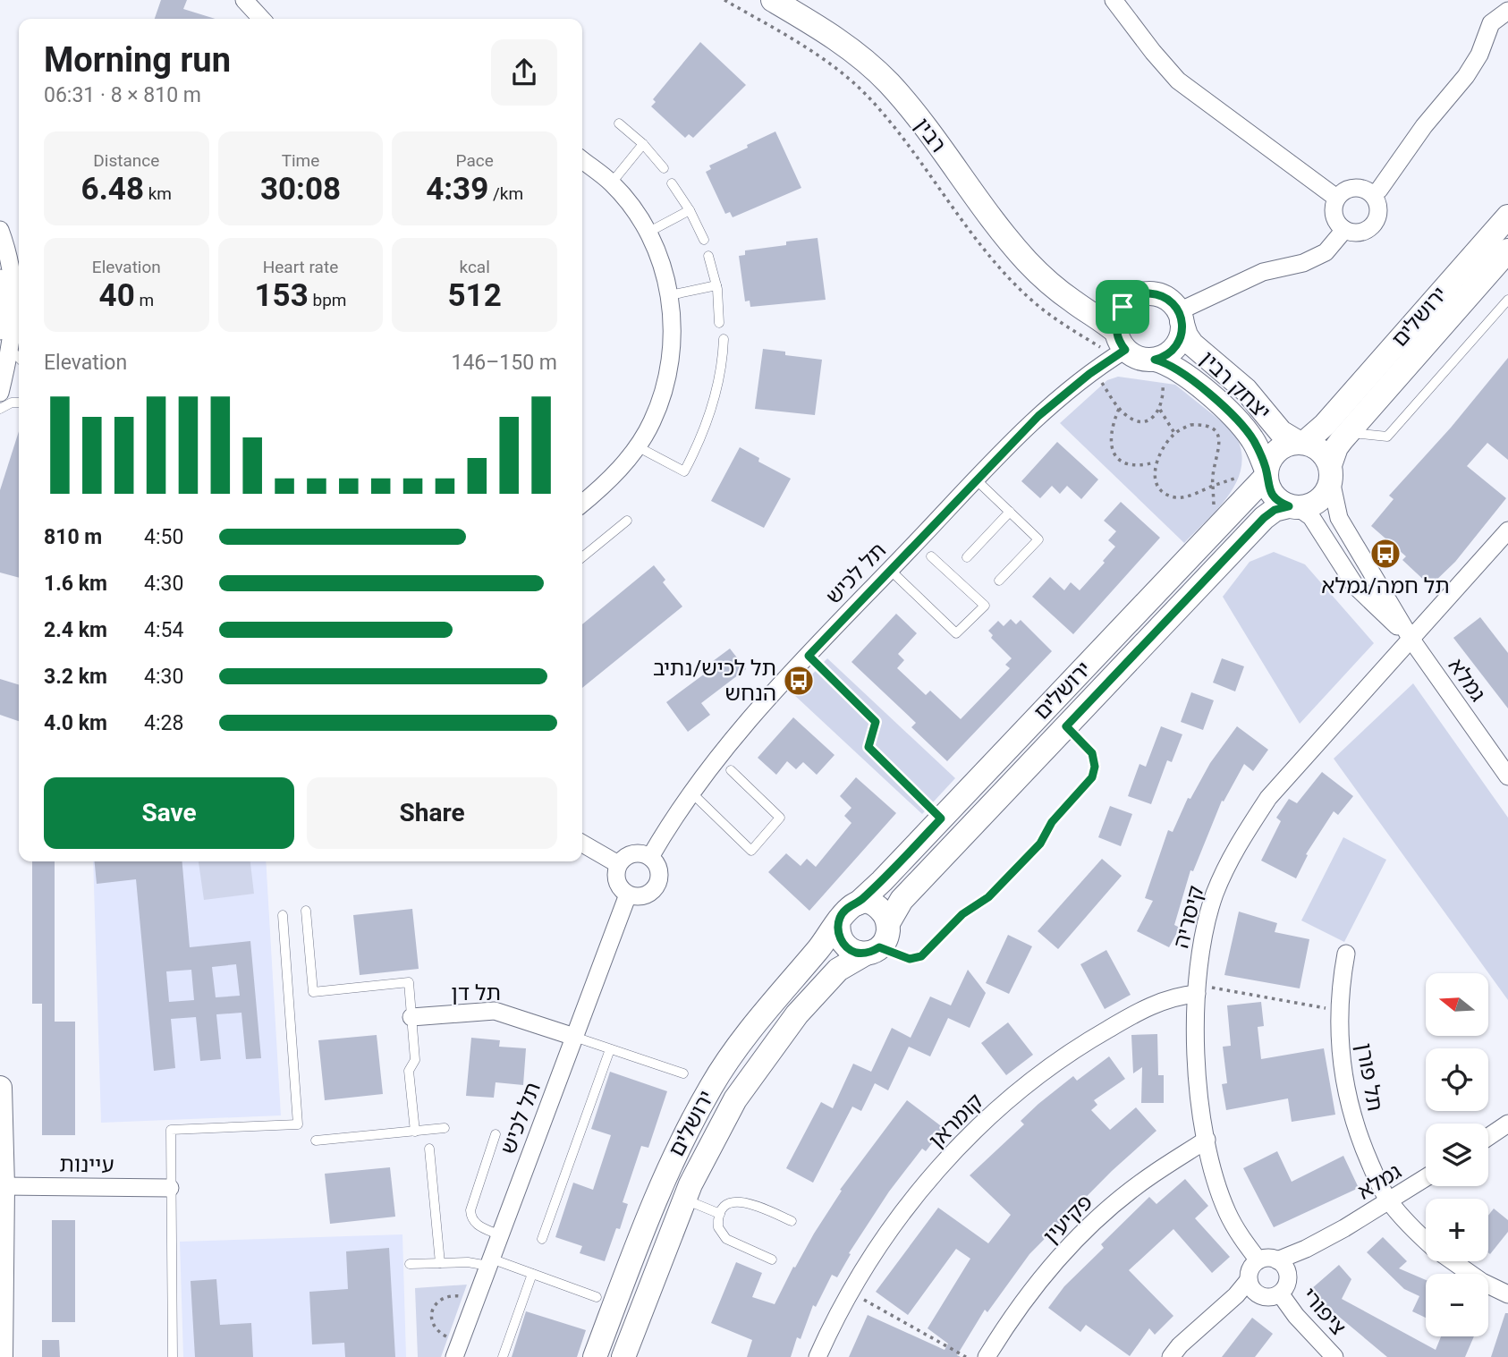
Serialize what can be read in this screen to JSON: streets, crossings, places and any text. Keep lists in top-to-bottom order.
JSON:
{
  "streets": {
    "main road": ["רבין", "ירושלים", "יצחק רבין"],
    "street": [
      "תל לכיש",
      "גמלא",
      "קיסריה",
      "תל דן",
      "תל פורן",
      "קומראן",
      "עיינות",
      "פקיעין",
      "ציפורי"
    ]
  },
  "crossings": [
    ["ירושלים", "יצחק רבין"],
    ["ירושלים", "גמלא"],
    ["יצחק רבין", "תל לכיש"],
    ["יצחק רבין", "גמלא"],
    ["תל לכיש", "תל דן"],
    ["גמלא", "קיסריה"],
    ["גמלא", "תל פורן"],
    ["גמלא", "ציפורי"],
    ["קיסריה", "קומראן"],
    ["קיסריה", "פקיעין"],
    ["קיסריה", "ציפורי"]
  ],
  "places": {
    "bus stop": ["תל חמה/גמלא", "תל לכיש/נתיב הנחש"]
  },
  "north": "left",
  "page": {
    "heading": ["Morning run", "06:31 · 8 × 810 m"],
    "stats": [
      ["Distance", "6.48 km"],
      ["Time", "30:08"],
      ["Pace", "4:39 /km"],
      ["Elevation", "40 m"],
      ["Heart rate", "153 bpm"],
      ["kcal", "512"]
    ],
    "chart": ["Elevation", "146–150 m"],
    "list": [
      {
        "name": "810 m",
        "note": "4:50"
      },
      {
        "name": "1.6 km",
        "note": "4:30"
      },
      {
        "name": "2.4 km",
        "note": "4:54"
      },
      {
        "name": "3.2 km",
        "note": "4:30"
      },
      {
        "name": "4.0 km",
        "note": "4:28"
      }
    ],
    "buttons": ["Save", "Share"],
    "map_buttons": ["+", "−"]
  }
}
